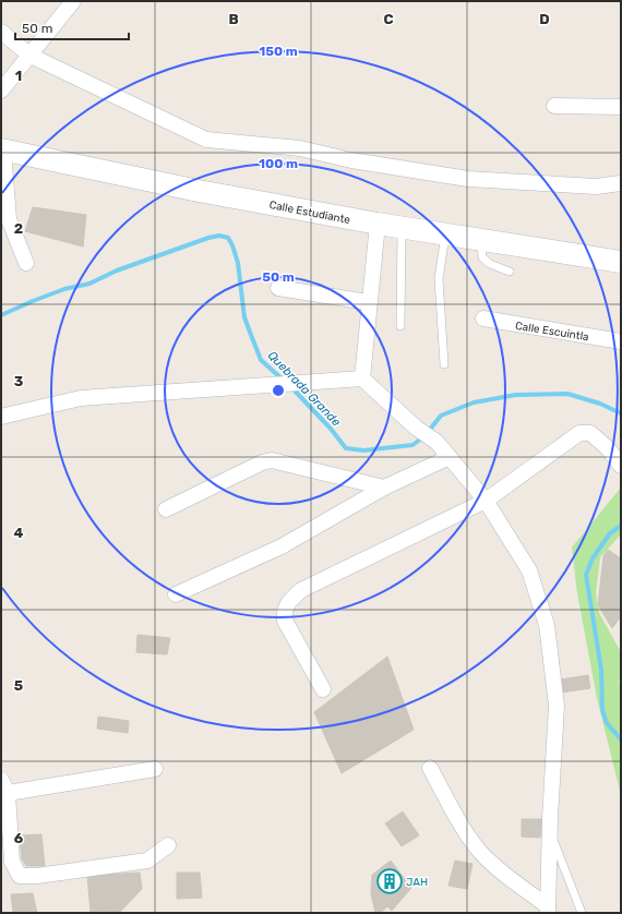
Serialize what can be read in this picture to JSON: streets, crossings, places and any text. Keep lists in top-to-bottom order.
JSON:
{
  "streets": {
    "street": ["Calle Estudiante", "Calle Escuintla"]
  },
  "water": ["Quebrada Grande"],
  "places": {
    "building": ["JAH"]
  },
  "scale_bar": "50 m",
  "grid": {
    "columns": ["B", "C", "D"],
    "rows": [
      "1",
      "2",
      "3",
      "4",
      "5",
      "6"
    ]
  },
  "rings": ["150 m", "100 m", "50 m"]
}
